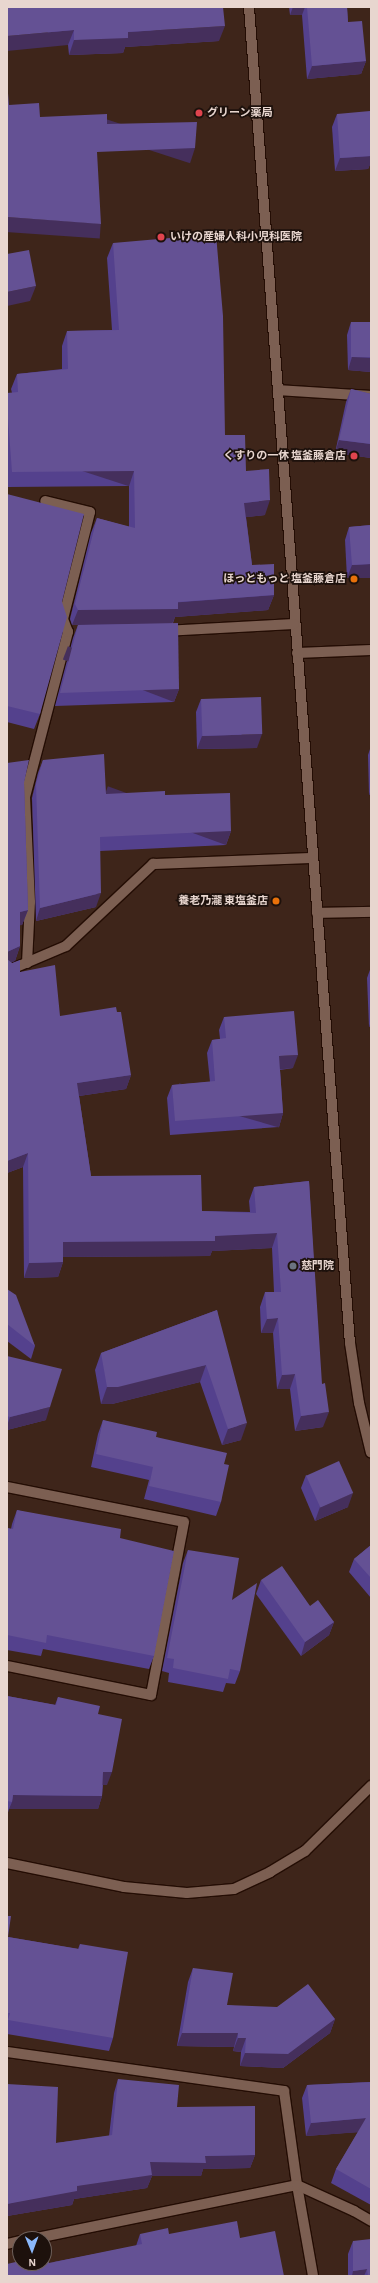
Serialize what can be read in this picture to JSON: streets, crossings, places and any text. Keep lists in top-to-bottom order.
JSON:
{
  "places": [
    "グリーン薬局",
    "いけの産婦人科小児科医院",
    "くすりの一休 塩釜藤倉店",
    "ほっともっと 塩釜藤倉店",
    "養老乃瀧 東塩釜店",
    "慈門院"
  ],
  "north": "bottom"
}
